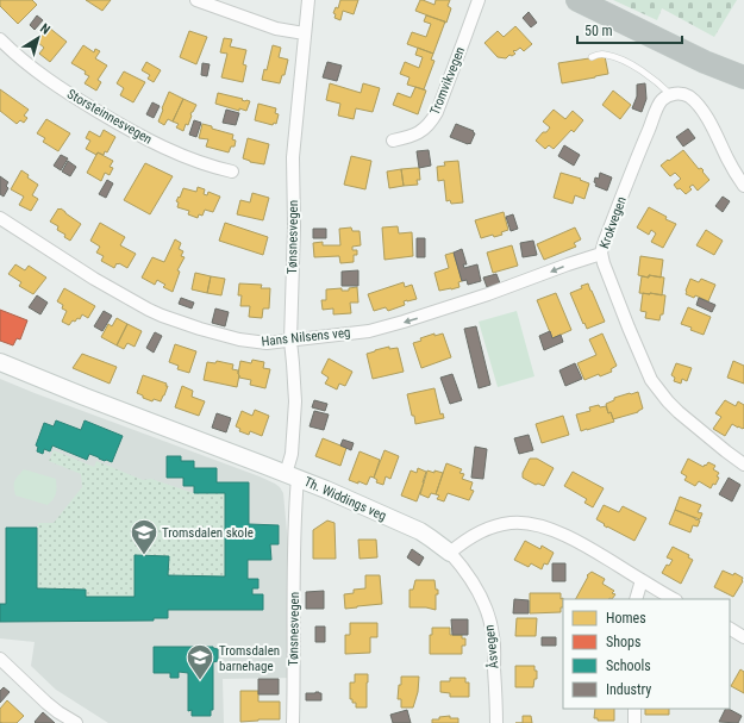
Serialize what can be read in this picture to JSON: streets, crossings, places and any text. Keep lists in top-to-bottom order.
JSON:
{
  "streets": {
    "street": [
      "Tromvikvegen",
      "Storsteinnesvegen",
      "Krokvegen",
      "Tønsnesvegen",
      "Hans Nilsens veg",
      "Th. Widdings veg",
      "Åsvegen"
    ]
  },
  "crossings": [
    ["Krokvegen", "Hans Nilsens veg"],
    ["Tønsnesvegen", "Hans Nilsens veg"],
    ["Tønsnesvegen", "Th. Widdings veg"],
    ["Th. Widdings veg", "Åsvegen"]
  ],
  "one_way": ["Hans Nilsens veg"],
  "places": {
    "school or university": ["Tromsdalen skole", "Tromsdalen barnehage"]
  },
  "legend": [
    "Homes",
    "Shops",
    "Schools",
    "Industry"
  ],
  "scale_bar": "50 m",
  "north": "top right"
}
